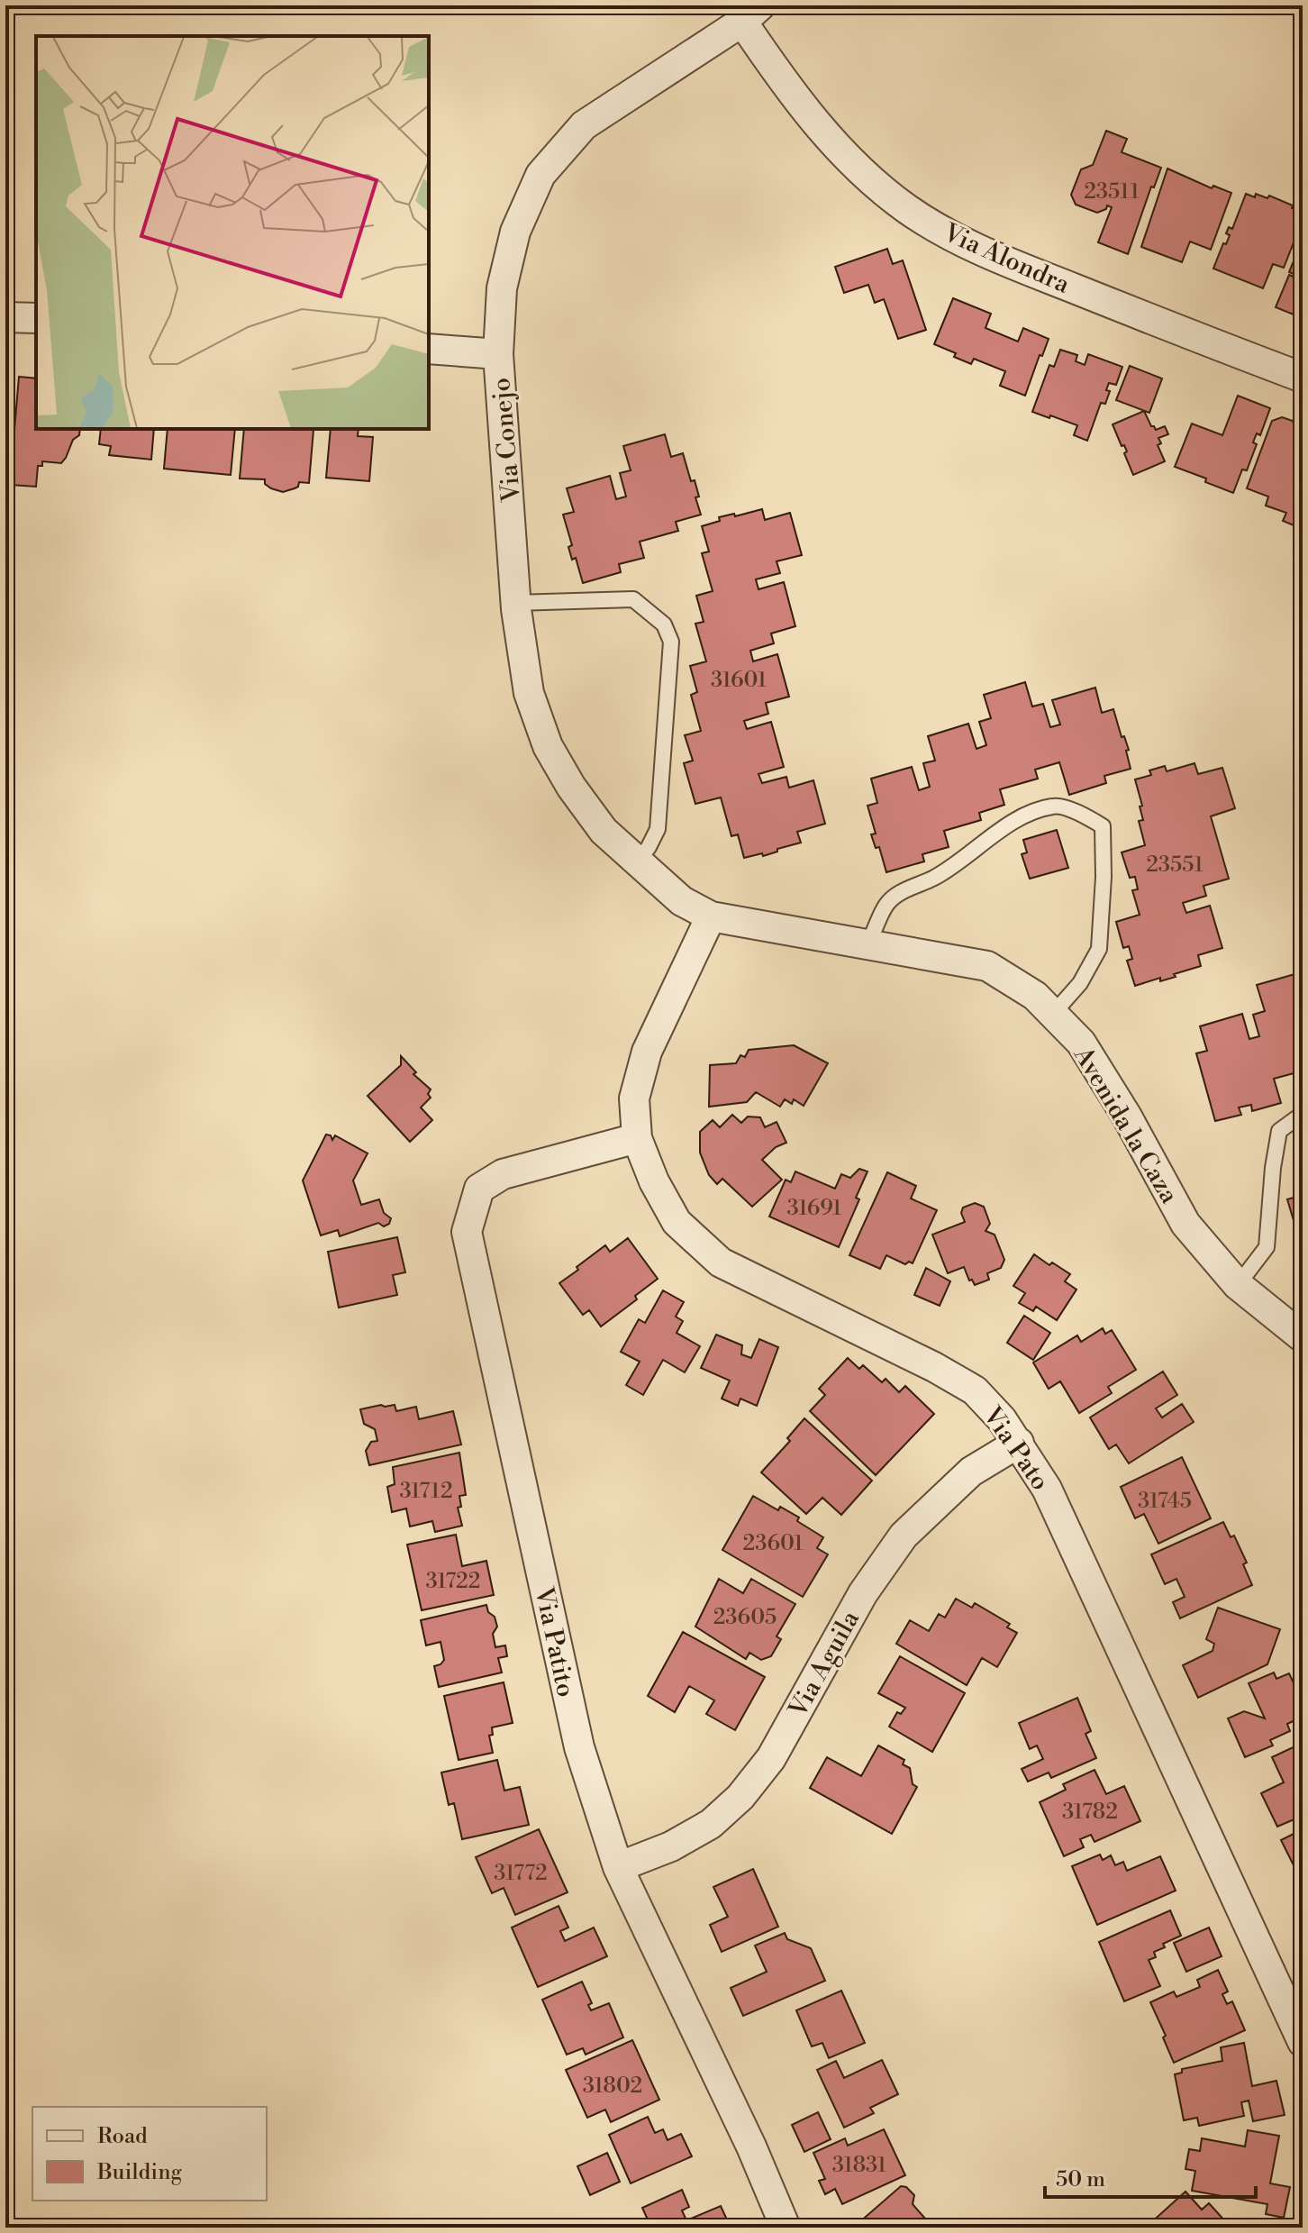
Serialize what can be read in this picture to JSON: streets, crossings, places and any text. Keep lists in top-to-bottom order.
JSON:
{
  "streets": {
    "street": [
      "Via Alondra",
      "Via Conejo",
      "Avenida la Caza",
      "Via Pato",
      "Via Patito",
      "Via Aguila"
    ]
  },
  "crossings": [
    ["Via Alondra", "Via Conejo"],
    ["Via Conejo", "Avenida la Caza"],
    ["Via Conejo", "Via Pato"],
    ["Avenida la Caza", "Via Pato"],
    ["Via Pato", "Via Patito"],
    ["Via Pato", "Via Aguila"],
    ["Via Patito", "Via Aguila"]
  ],
  "house_numbers": [
    "23511",
    "31601",
    "23551",
    "31691",
    "31712",
    "31745",
    "23601",
    "31722",
    "23605",
    "31782",
    "31772",
    "31802",
    "31831"
  ],
  "legend": ["Road", "Building"],
  "scale_bar": "50 m"
}
